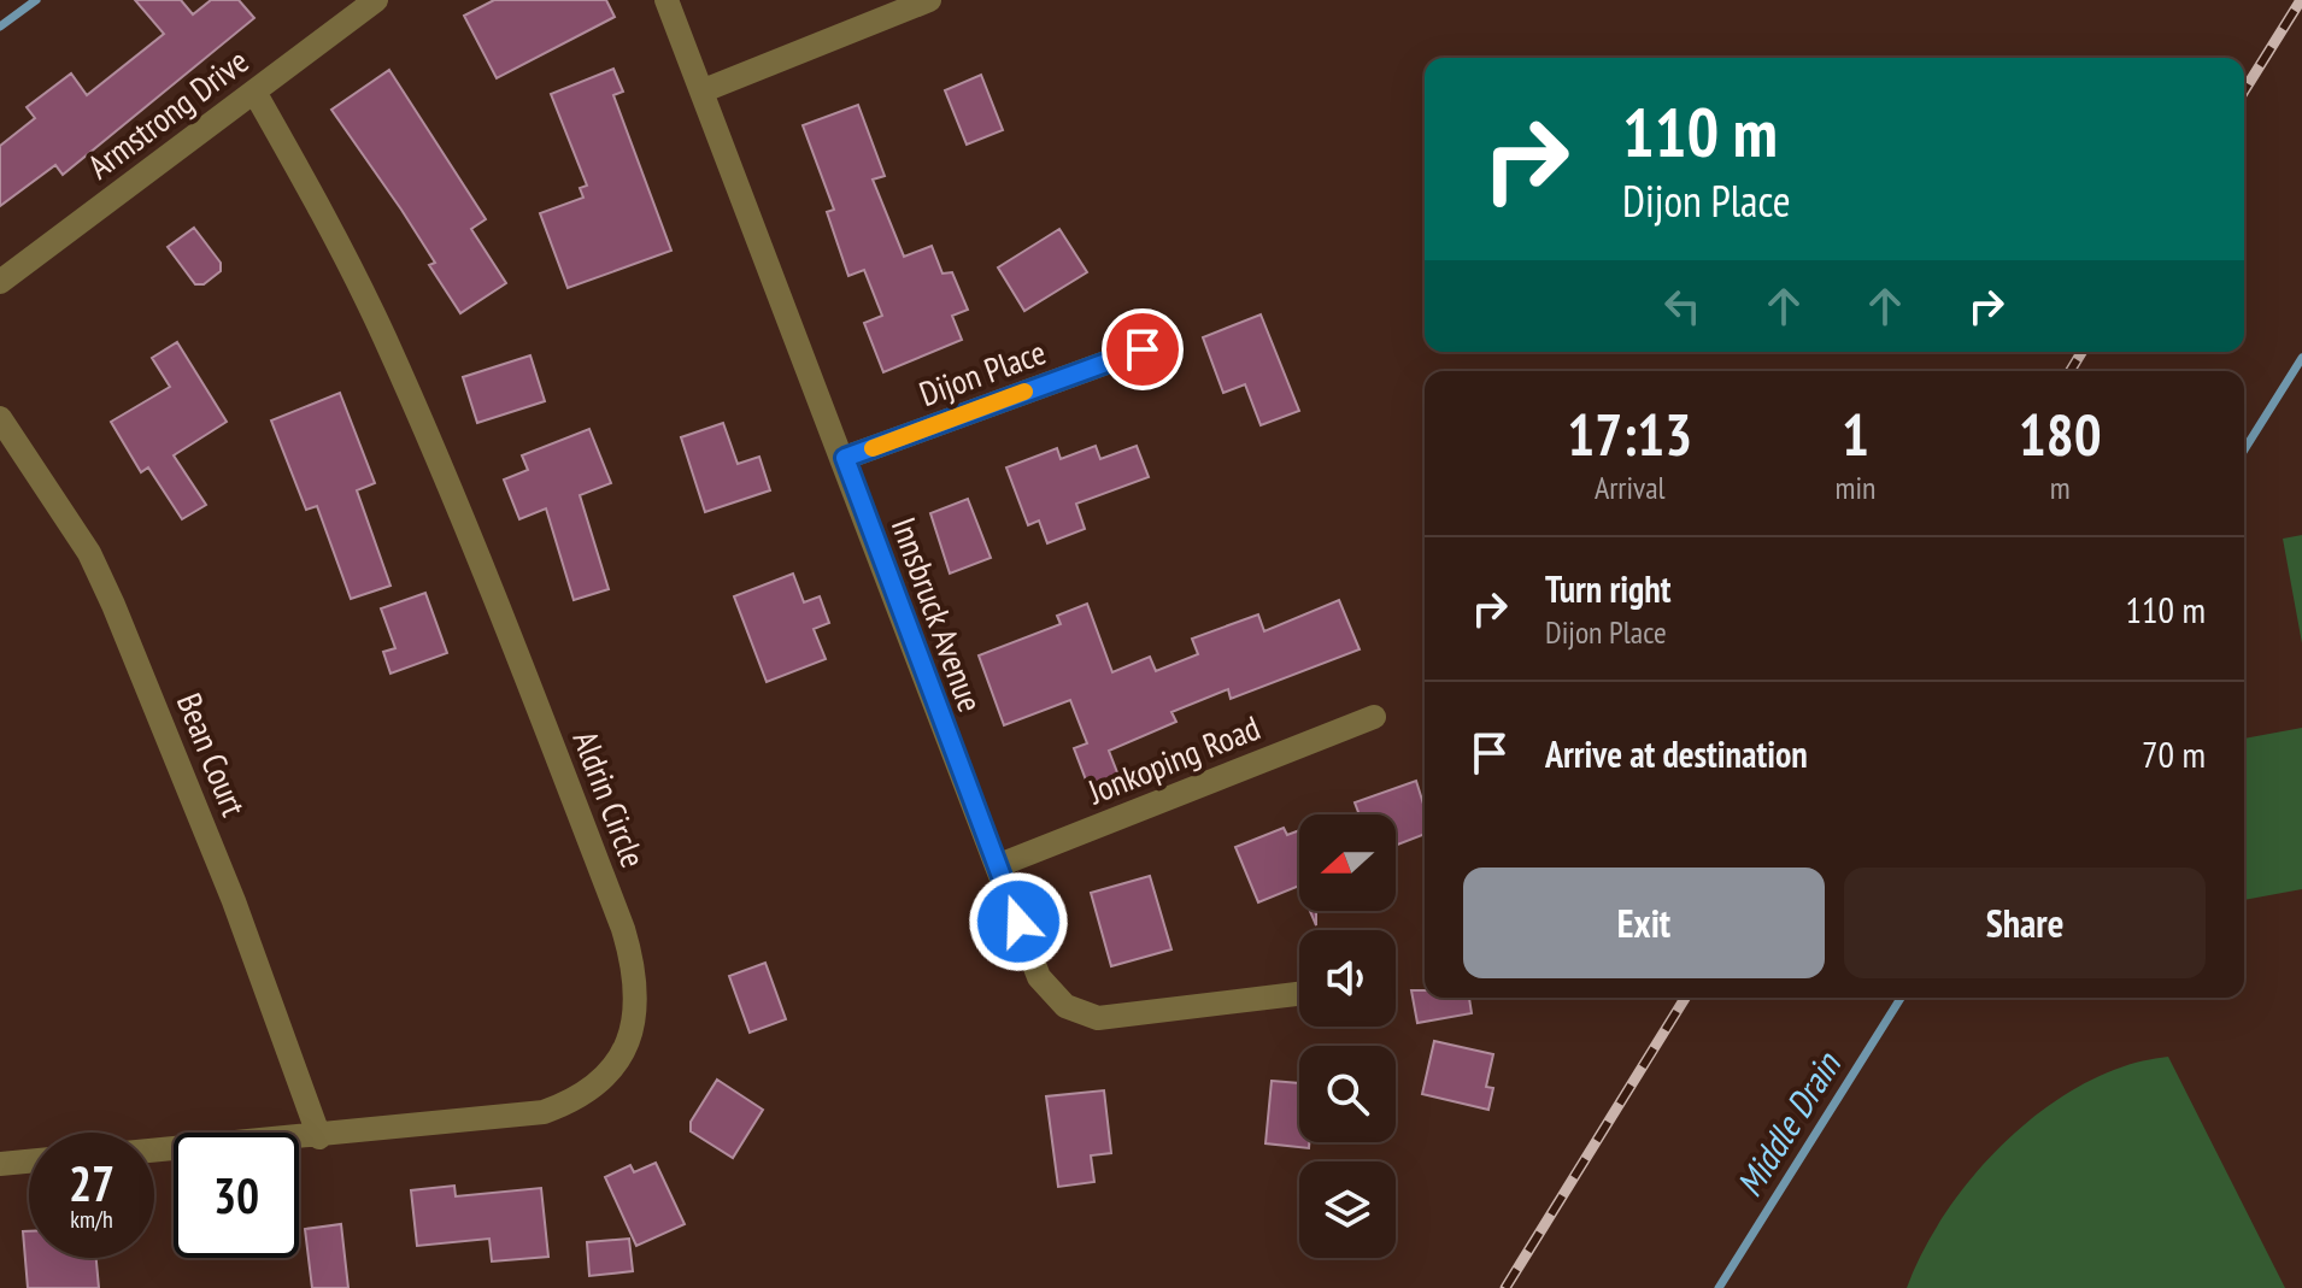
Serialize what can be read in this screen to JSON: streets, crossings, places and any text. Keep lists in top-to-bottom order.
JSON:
{
  "streets": {
    "street": [
      "Armstrong Drive",
      "Dijon Place",
      "Innsbruck Avenue",
      "Bean Court",
      "Jonkoping Road",
      "Aldrin Circle"
    ]
  },
  "crossings": [
    ["Armstrong Drive", "Aldrin Circle"],
    ["Dijon Place", "Innsbruck Avenue"],
    ["Innsbruck Avenue", "Jonkoping Road"],
    ["Bean Court", "Aldrin Circle"]
  ],
  "water": ["Middle Drain"],
  "north": "left",
  "page": {
    "turn": ["110 m", "Dijon Place"],
    "eta": [
      "17:13",
      "Arrival",
      "1",
      "min",
      "180",
      "m"
    ],
    "list": [
      {
        "name": "Turn right",
        "note": "Dijon Place",
        "value": "110 m"
      },
      {
        "name": "Arrive at destination",
        "value": "70 m"
      }
    ],
    "buttons": ["Exit", "Share"],
    "speed": "27 km/h",
    "limit": "30"
  }
}
